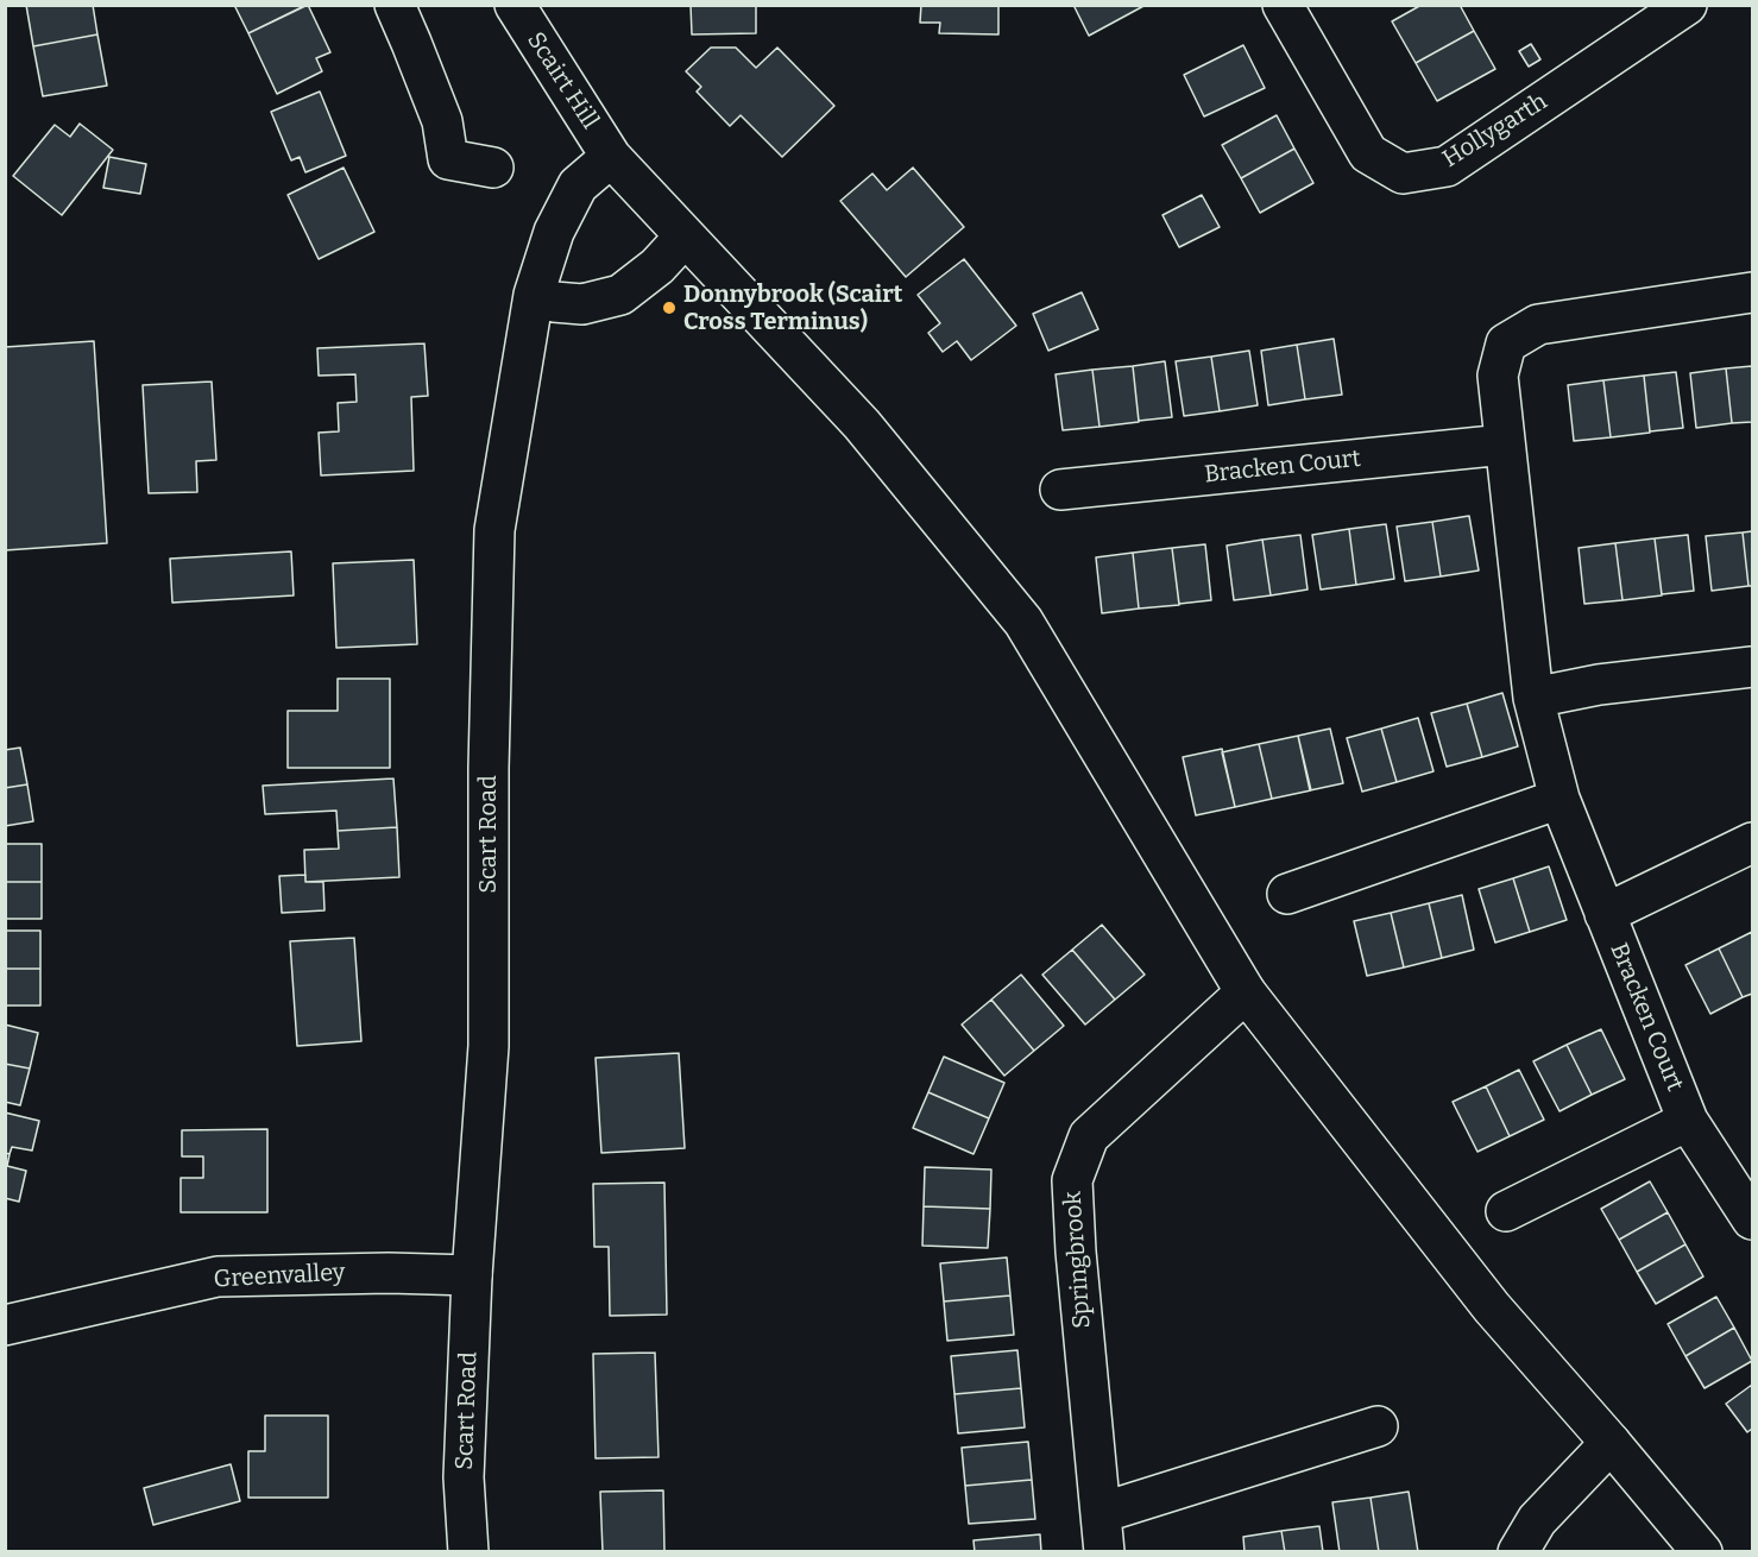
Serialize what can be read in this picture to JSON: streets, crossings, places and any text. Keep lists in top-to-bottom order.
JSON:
{
  "streets": {
    "street": [
      "Scairt Hill",
      "Hollygarth",
      "Bracken Court",
      "Scart Road",
      "Springbrook",
      "Greenvalley"
    ]
  },
  "crossings": [
    ["Scairt Hill", "Scart Road"],
    ["Scairt Hill", "Springbrook"],
    ["Scart Road", "Greenvalley"]
  ],
  "places": ["Donnybrook (Scairt Cross Terminus)"]
}
